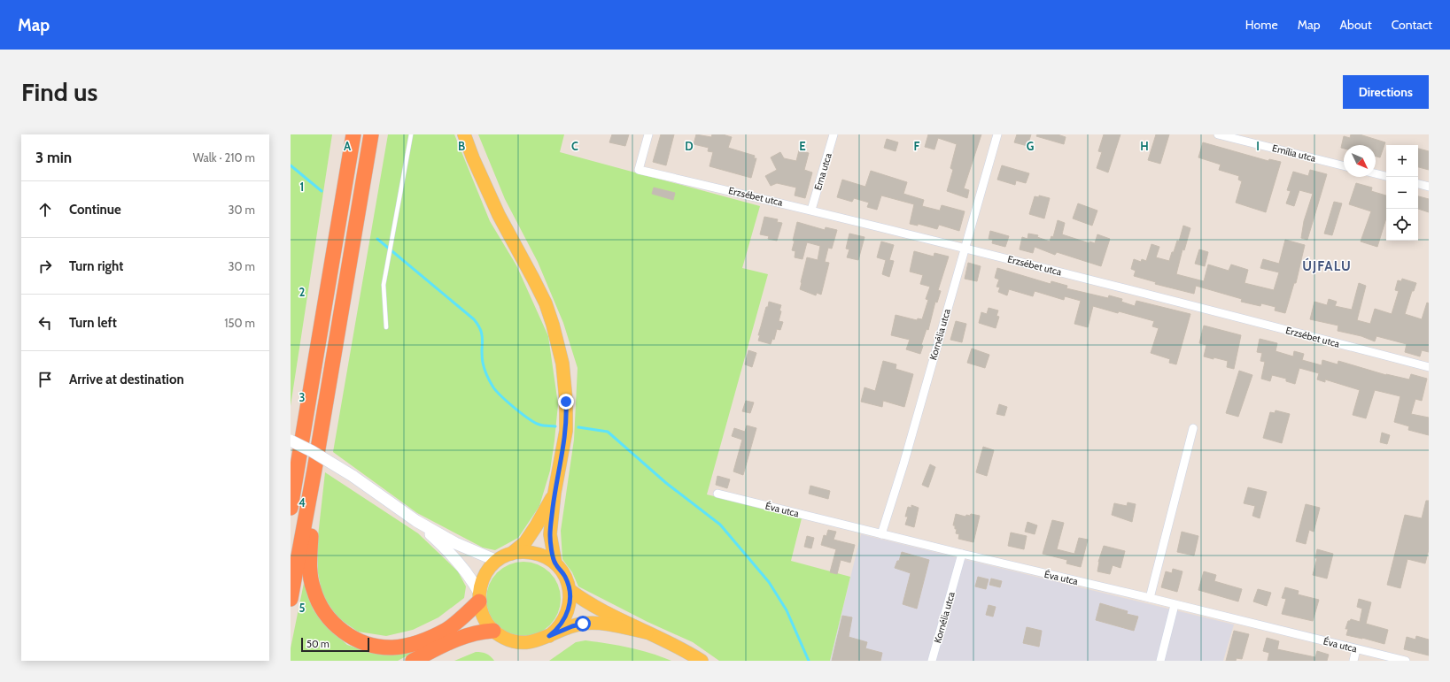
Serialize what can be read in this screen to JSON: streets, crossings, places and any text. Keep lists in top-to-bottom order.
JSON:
{
  "streets": {
    "street": [
      "Emília utca",
      "Erna utca",
      "Erzsébet utca",
      "Kornélia utca",
      "Éva utca"
    ]
  },
  "crossings": [
    ["Erna utca", "Erzsébet utca"],
    ["Erzsébet utca", "Kornélia utca"],
    ["Kornélia utca", "Éva utca"]
  ],
  "districts": ["ÚJFALU"],
  "scale_bar": "50 m",
  "north": "bottom right",
  "page": {
    "header": "Map",
    "nav": [
      "Home",
      "Map",
      "About",
      "Contact"
    ],
    "buttons": "Directions",
    "title": "Find us",
    "heading": ["3 min", "Walk · 210 m"],
    "map_buttons": ["+", "−"],
    "list": [
      ["Continue", "30 m"],
      ["Turn right", "30 m"],
      ["Turn left", "150 m"],
      "Arrive at destination"
    ],
    "scale": "50 m"
  },
  "grid": {
    "columns": [
      "A",
      "B",
      "C",
      "D",
      "E",
      "F",
      "G",
      "H",
      "I"
    ],
    "rows": [
      "1",
      "2",
      "3",
      "4",
      "5"
    ]
  }
}
